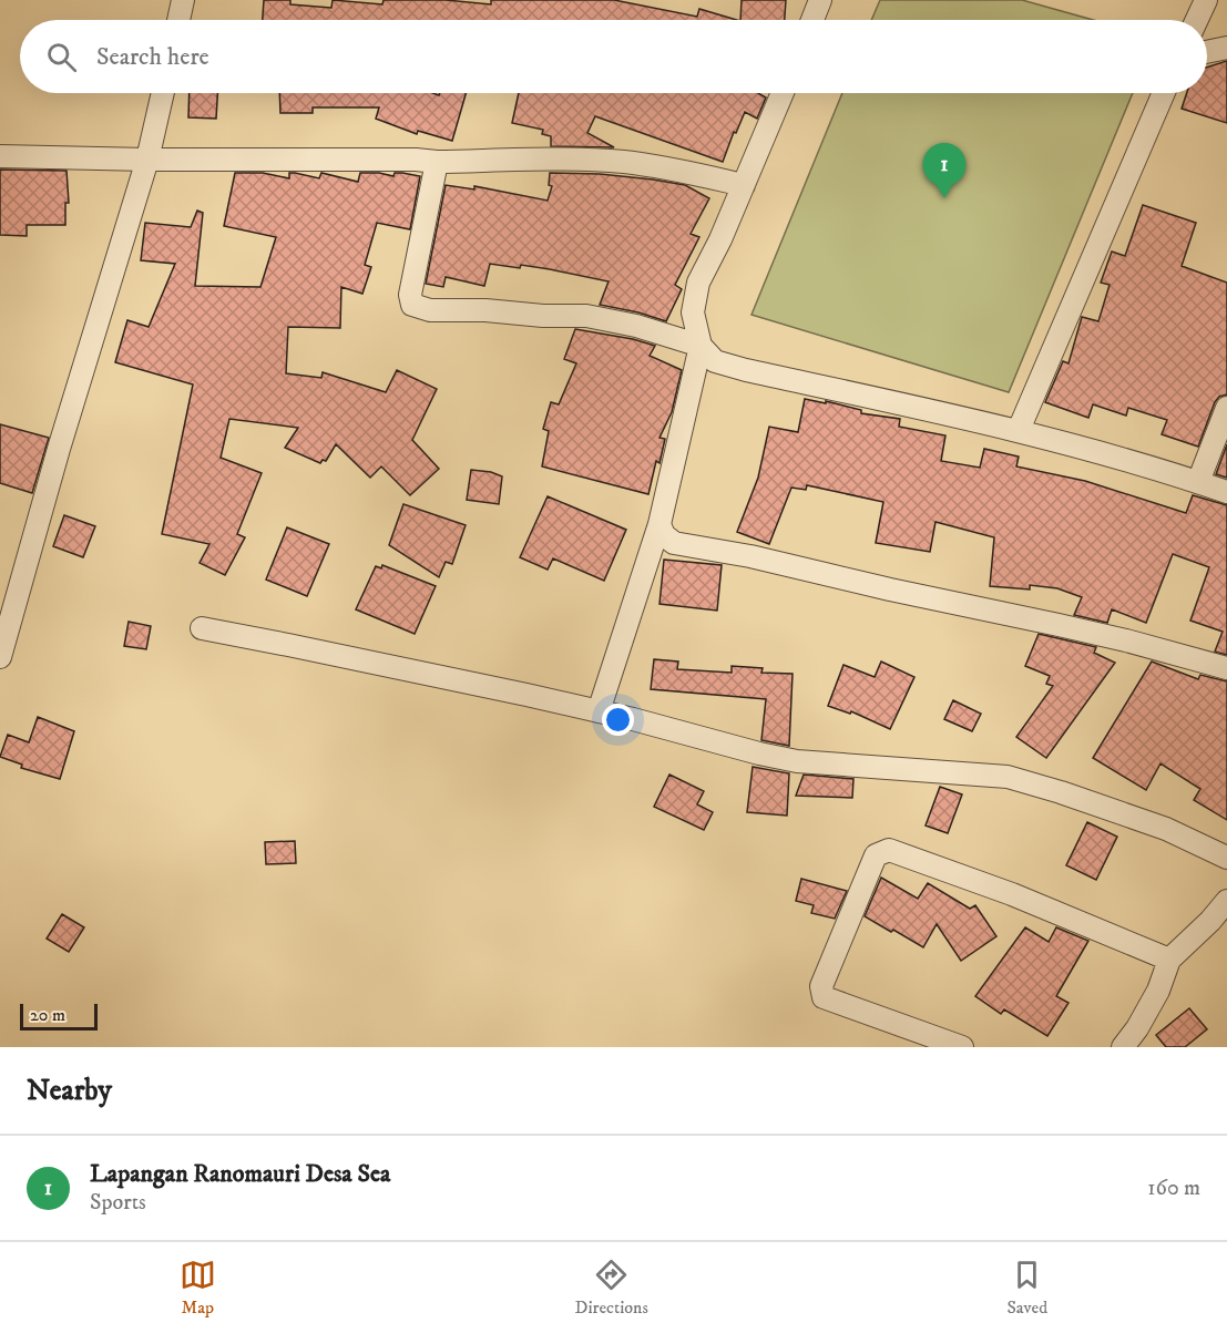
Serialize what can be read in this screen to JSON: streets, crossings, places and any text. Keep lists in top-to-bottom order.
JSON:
{
  "scale_bar": "20 m",
  "page": {
    "search": "Search here",
    "pins": "1",
    "scale": "20 m",
    "heading": "Nearby",
    "list": [
      {
        "mark": "1",
        "name": "Lapangan Ranomauri Desa Sea",
        "note": "Sports",
        "value": "160 m"
      }
    ],
    "nav": ["Map", "Directions", "Saved"]
  }
}
